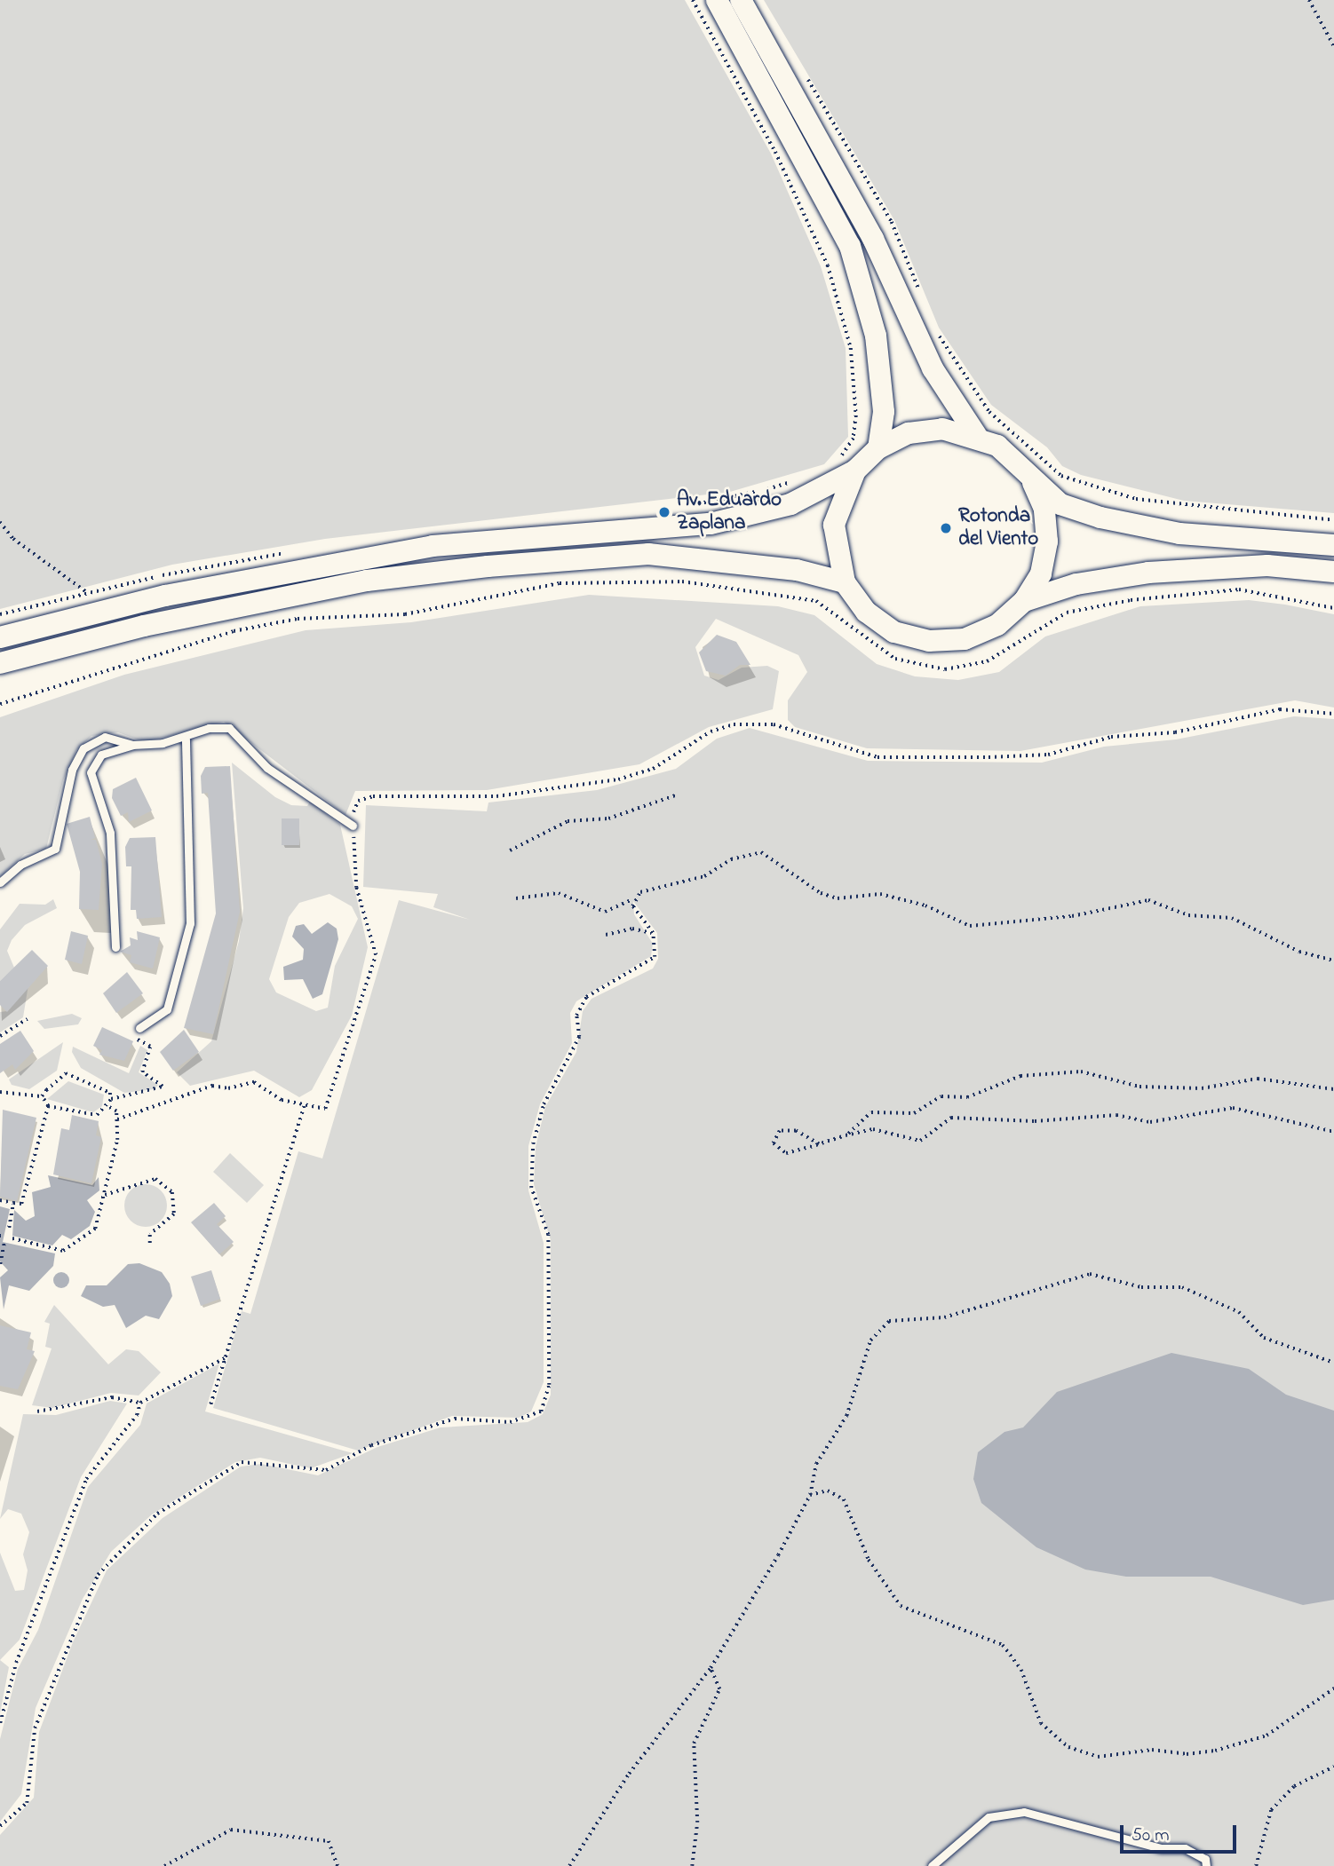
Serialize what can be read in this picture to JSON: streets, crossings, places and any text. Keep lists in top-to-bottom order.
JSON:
{
  "places": ["Av. Eduardo Zaplana", "Rotonda del Viento"],
  "scale_bar": "50 m"
}
